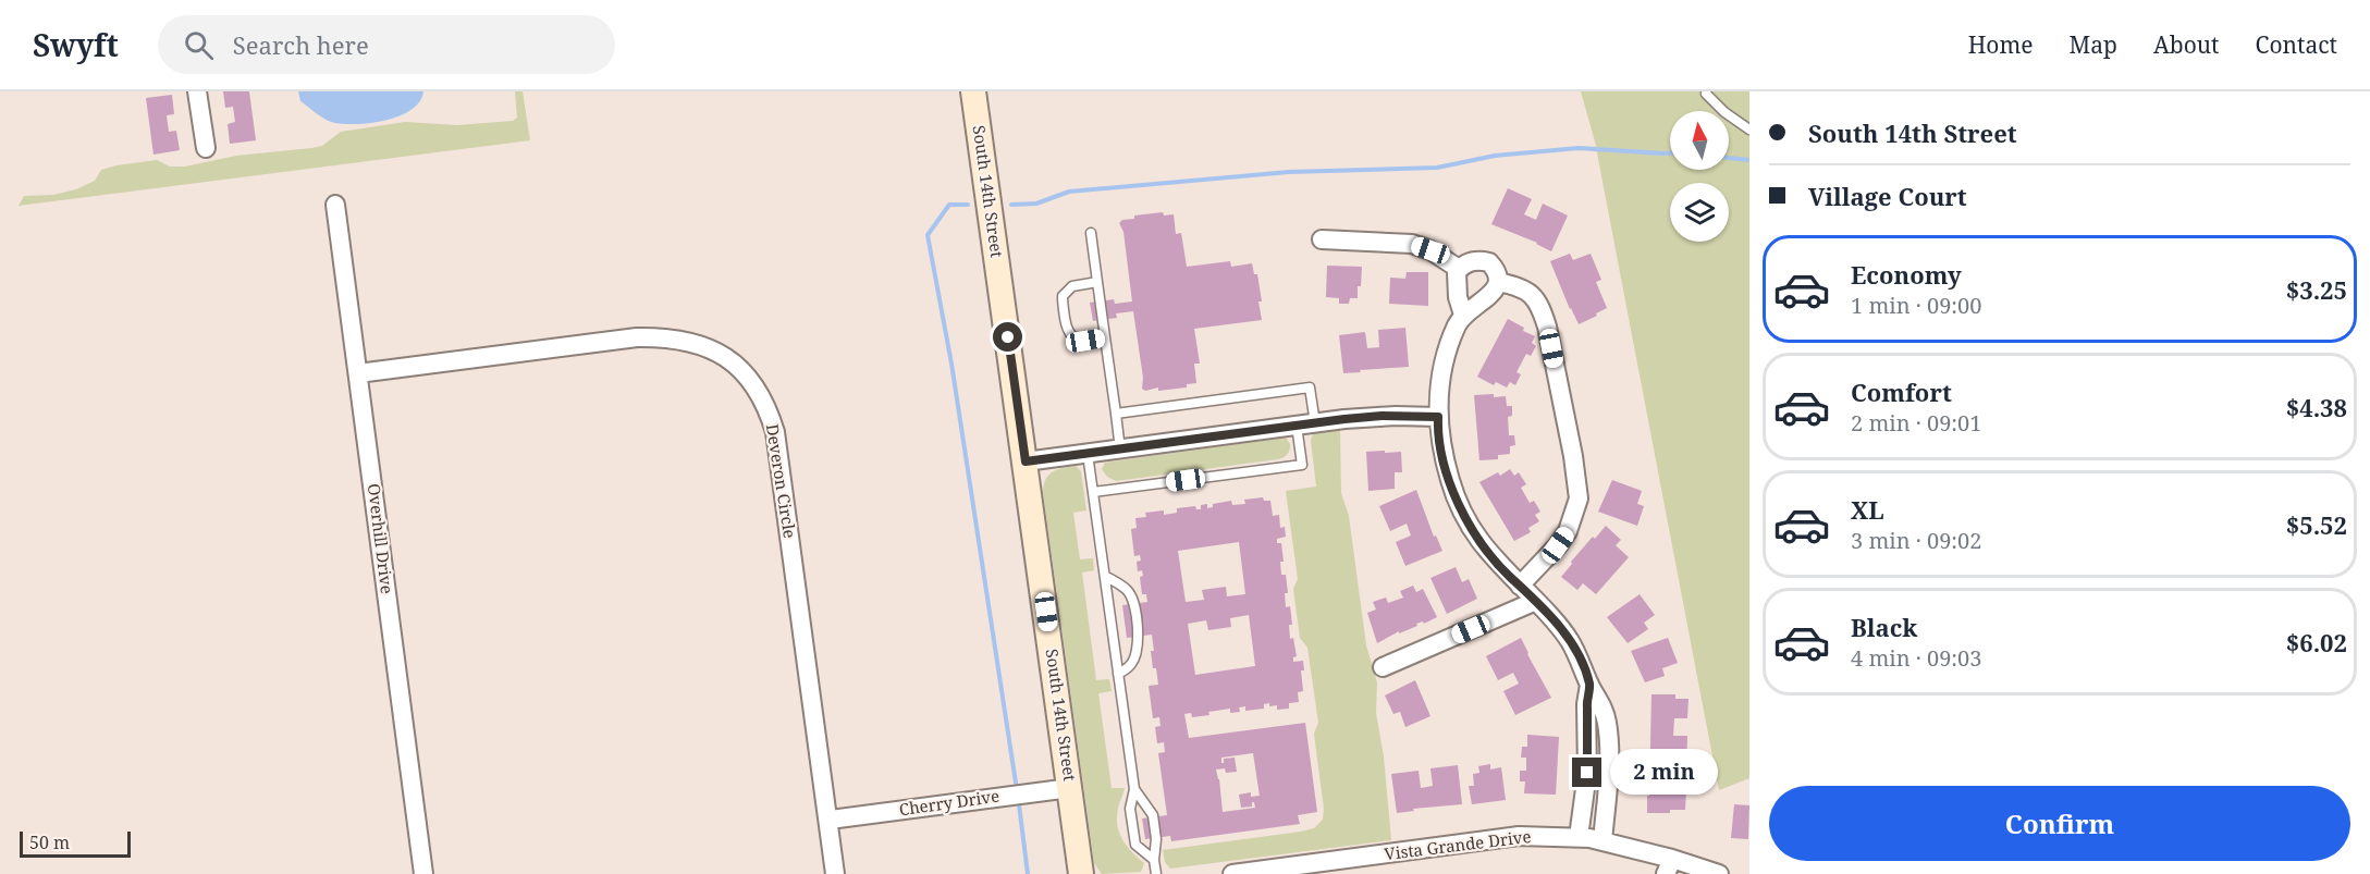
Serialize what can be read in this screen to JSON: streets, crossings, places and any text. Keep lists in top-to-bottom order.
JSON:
{
  "streets": {
    "main road": ["South 14th Street"],
    "street": [
      "Deveron Circle",
      "Overhill Drive",
      "Cherry Drive",
      "Vista Grande Drive"
    ]
  },
  "crossings": [
    ["South 14th Street", "Cherry Drive"],
    ["Deveron Circle", "Overhill Drive"],
    ["Deveron Circle", "Cherry Drive"]
  ],
  "scale_bar": "50 m",
  "north": "top",
  "page": {
    "header": "Swyft",
    "search": "Search here",
    "nav": [
      "Home",
      "Map",
      "About",
      "Contact"
    ],
    "banner": ["South 14th Street", "Village Court"],
    "list": [
      {
        "name": "Economy",
        "note": "1 min · 09:00",
        "value": "$3.25"
      },
      {
        "name": "Comfort",
        "note": "2 min · 09:01",
        "value": "$4.38"
      },
      {
        "name": "XL",
        "note": "3 min · 09:02",
        "value": "$5.52"
      },
      {
        "name": "Black",
        "note": "4 min · 09:03",
        "value": "$6.02"
      }
    ],
    "bubble": "2 min",
    "buttons": "Confirm",
    "scale": "50 m"
  }
}
